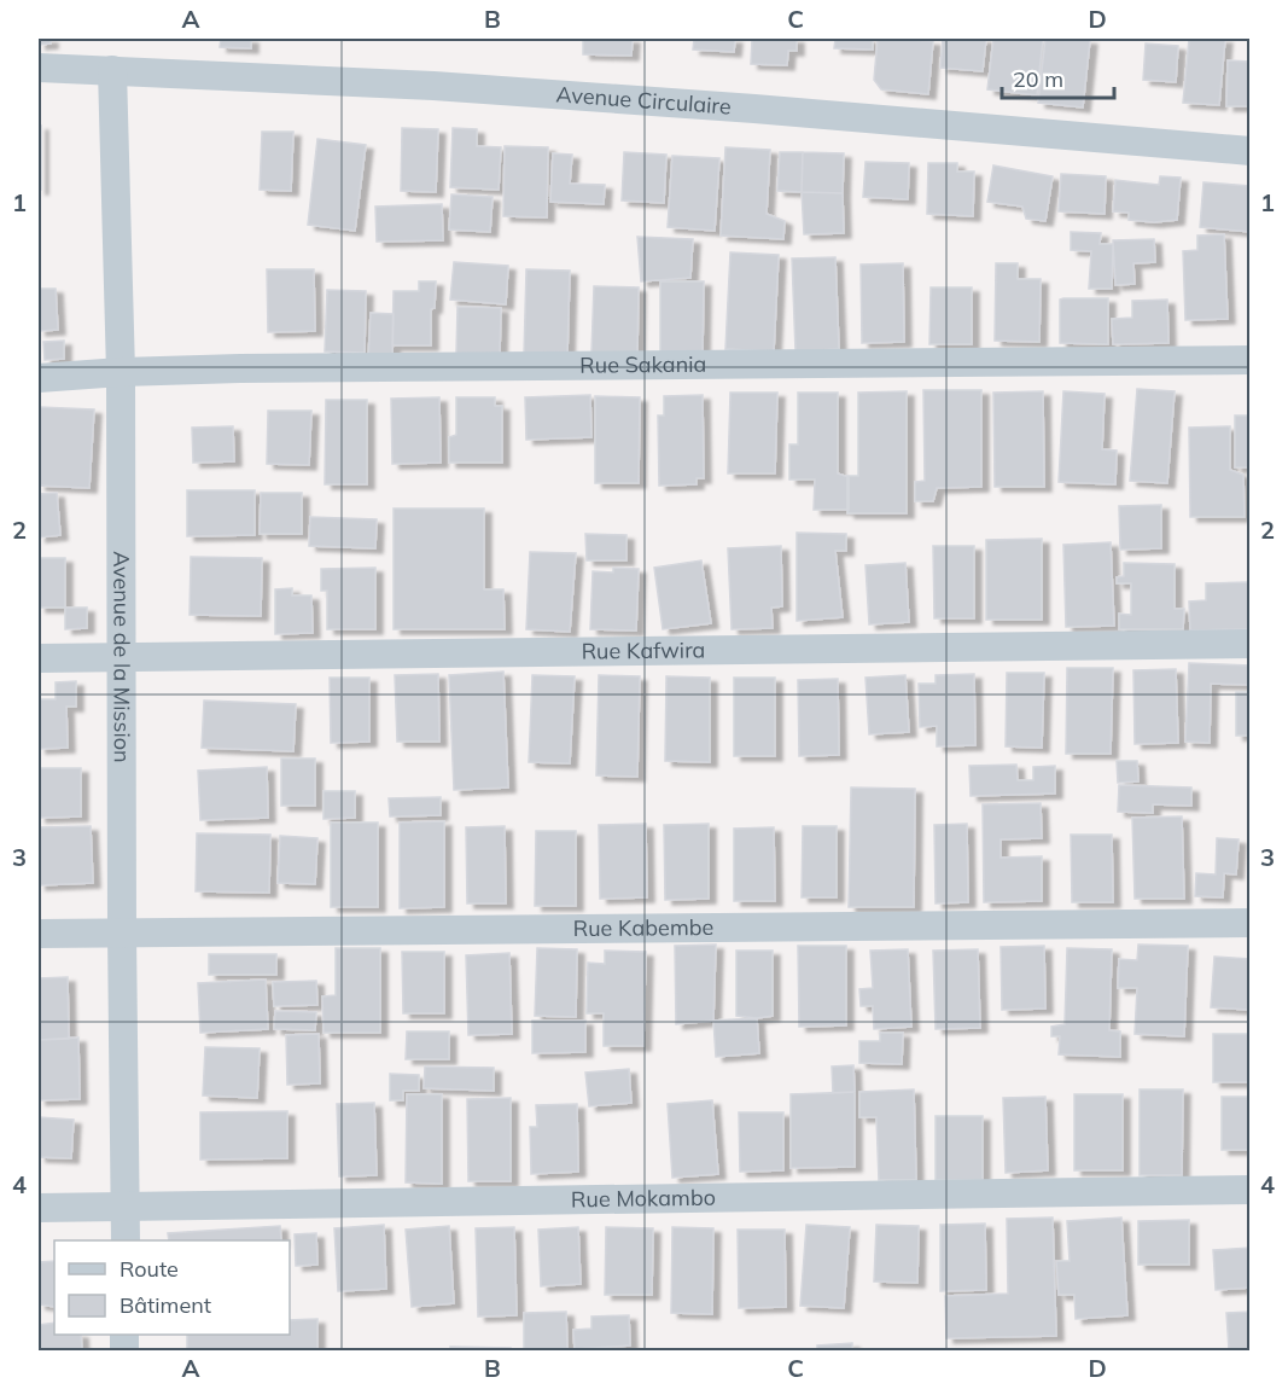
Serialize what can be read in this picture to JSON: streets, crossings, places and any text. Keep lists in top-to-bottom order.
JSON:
{
  "streets": {
    "street": [
      "Avenue Circulaire",
      "Rue Sakania",
      "Rue Kafwira",
      "Avenue de la Mission",
      "Rue Kabembe",
      "Rue Mokambo"
    ]
  },
  "crossings": [
    ["Avenue Circulaire", "Avenue de la Mission"],
    ["Rue Sakania", "Avenue de la Mission"],
    ["Rue Kafwira", "Avenue de la Mission"],
    ["Avenue de la Mission", "Rue Kabembe"],
    ["Avenue de la Mission", "Rue Mokambo"]
  ],
  "legend": ["Route", "Bâtiment"],
  "scale_bar": "20 m",
  "grid": {
    "columns": [
      "A",
      "B",
      "C",
      "D"
    ],
    "rows": [
      "1",
      "2",
      "3",
      "4"
    ]
  }
}
